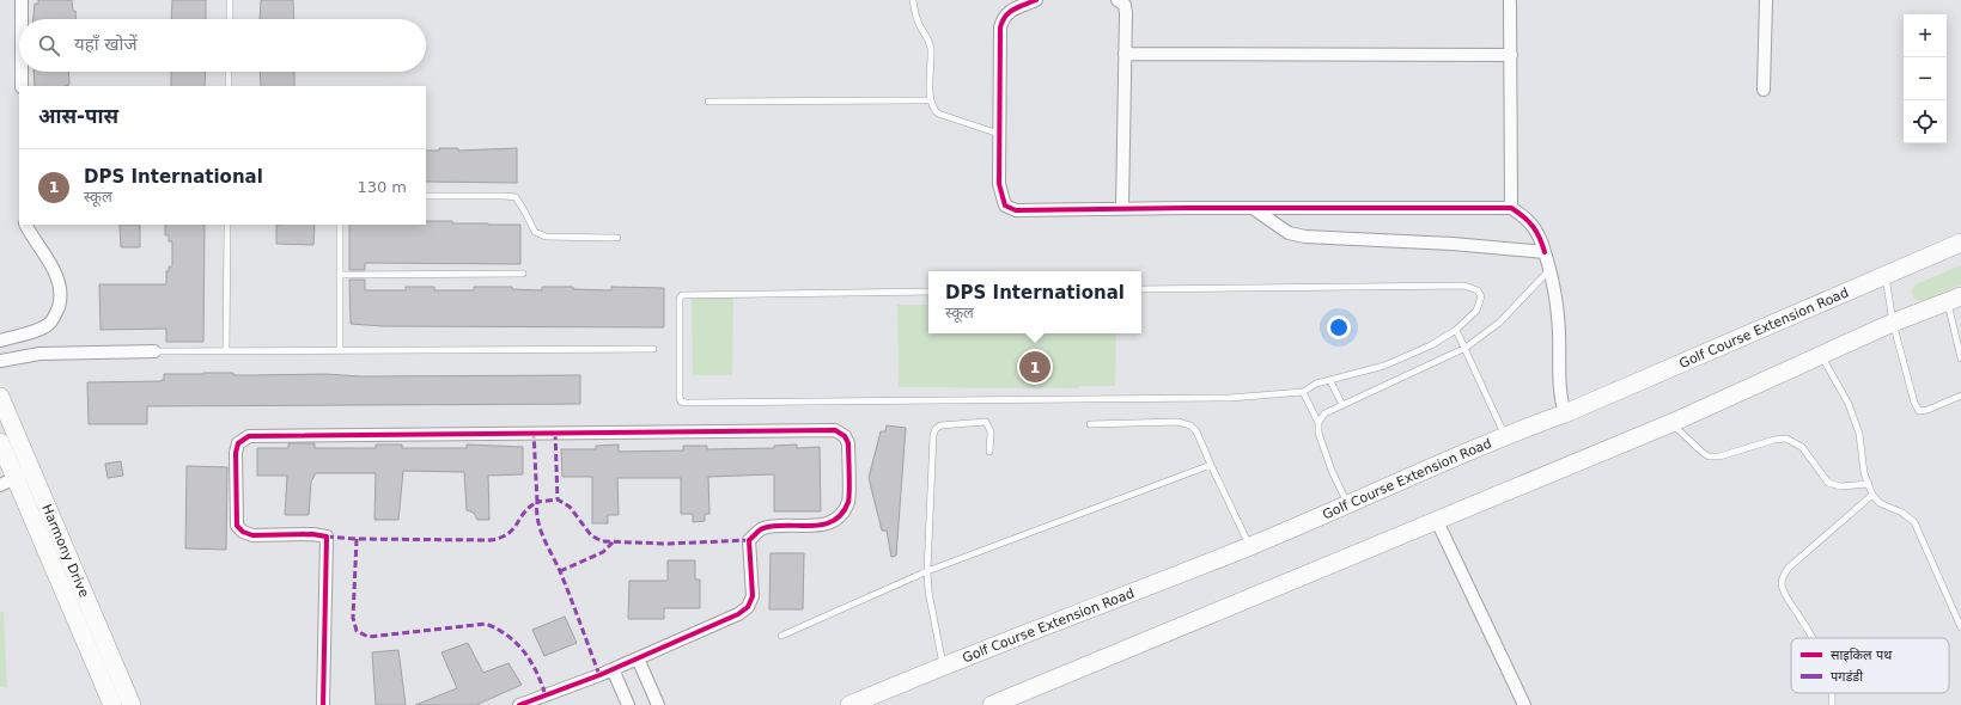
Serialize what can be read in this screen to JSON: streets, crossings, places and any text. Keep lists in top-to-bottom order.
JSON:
{
  "streets": {
    "main road": ["Golf Course Extension Road", "Harmony Drive"]
  },
  "legend": ["साइकिल पथ", "पगडंडी"],
  "page": {
    "map_buttons": ["+", "−"],
    "search": "यहाँ खोजें",
    "heading": "आस-पास",
    "list": [
      {
        "mark": "1",
        "name": "DPS International",
        "note": "स्कूल",
        "value": "130 m"
      }
    ],
    "popup": ["DPS International", "स्कूल"],
    "pins": "1"
  }
}
